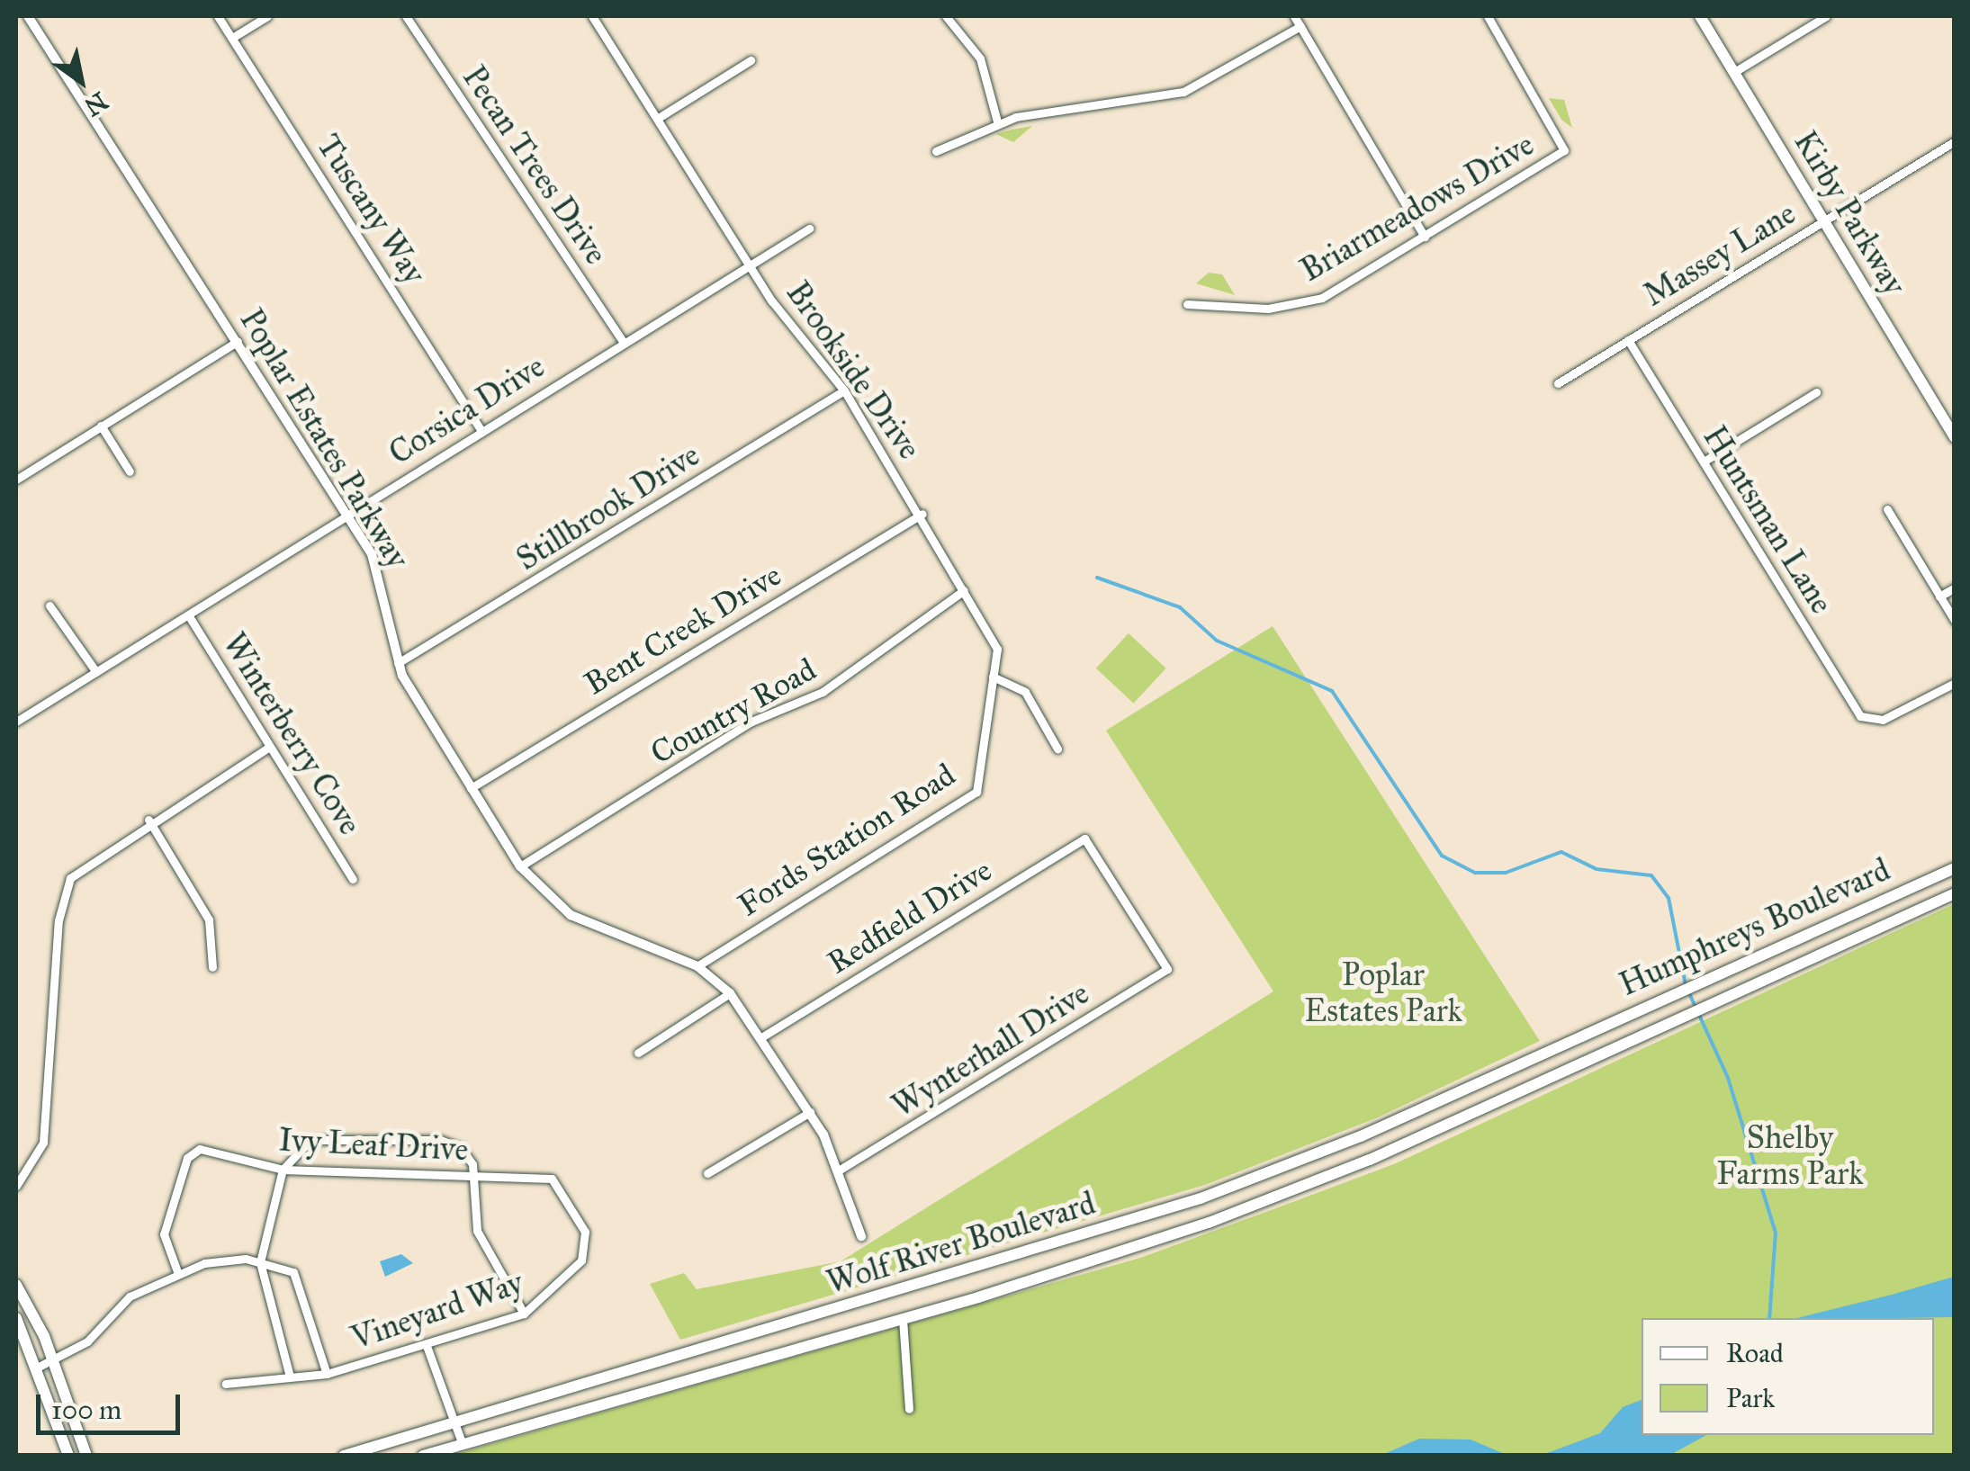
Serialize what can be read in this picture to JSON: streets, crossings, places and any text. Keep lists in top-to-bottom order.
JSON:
{
  "streets": {
    "main road": ["Kirby Parkway", "Humphreys Boulevard", "Wolf River Boulevard"],
    "street": [
      "Pecan Trees Drive",
      "Briarmeadows Drive",
      "Tuscany Way",
      "Massey Lane",
      "Brookside Drive",
      "Corsica Drive",
      "Poplar Estates Parkway",
      "Stillbrook Drive",
      "Huntsman Lane",
      "Bent Creek Drive",
      "Country Road",
      "Winterberry Cove",
      "Fords Station Road",
      "Redfield Drive",
      "Wynterhall Drive",
      "Ivy Leaf Drive",
      "Vineyard Way"
    ]
  },
  "crossings": [
    ["Pecan Trees Drive", "Corsica Drive"],
    ["Tuscany Way", "Corsica Drive"],
    ["Kirby Parkway", "Massey Lane"],
    ["Massey Lane", "Huntsman Lane"],
    ["Brookside Drive", "Corsica Drive"],
    ["Brookside Drive", "Stillbrook Drive"],
    ["Brookside Drive", "Bent Creek Drive"],
    ["Brookside Drive", "Country Road"],
    ["Brookside Drive", "Fords Station Road"],
    ["Corsica Drive", "Poplar Estates Parkway"],
    ["Corsica Drive", "Winterberry Cove"],
    ["Poplar Estates Parkway", "Stillbrook Drive"],
    ["Poplar Estates Parkway", "Bent Creek Drive"],
    ["Poplar Estates Parkway", "Country Road"],
    ["Poplar Estates Parkway", "Fords Station Road"],
    ["Poplar Estates Parkway", "Redfield Drive"],
    ["Poplar Estates Parkway", "Wynterhall Drive"],
    ["Redfield Drive", "Wynterhall Drive"],
    ["Humphreys Boulevard", "Wolf River Boulevard"],
    ["Ivy Leaf Drive", "Vineyard Way"]
  ],
  "parks": ["Poplar Estates Park", "Shelby Farms Park"],
  "legend": ["Road", "Park"],
  "scale_bar": "100 m",
  "north": "bottom right"
}
